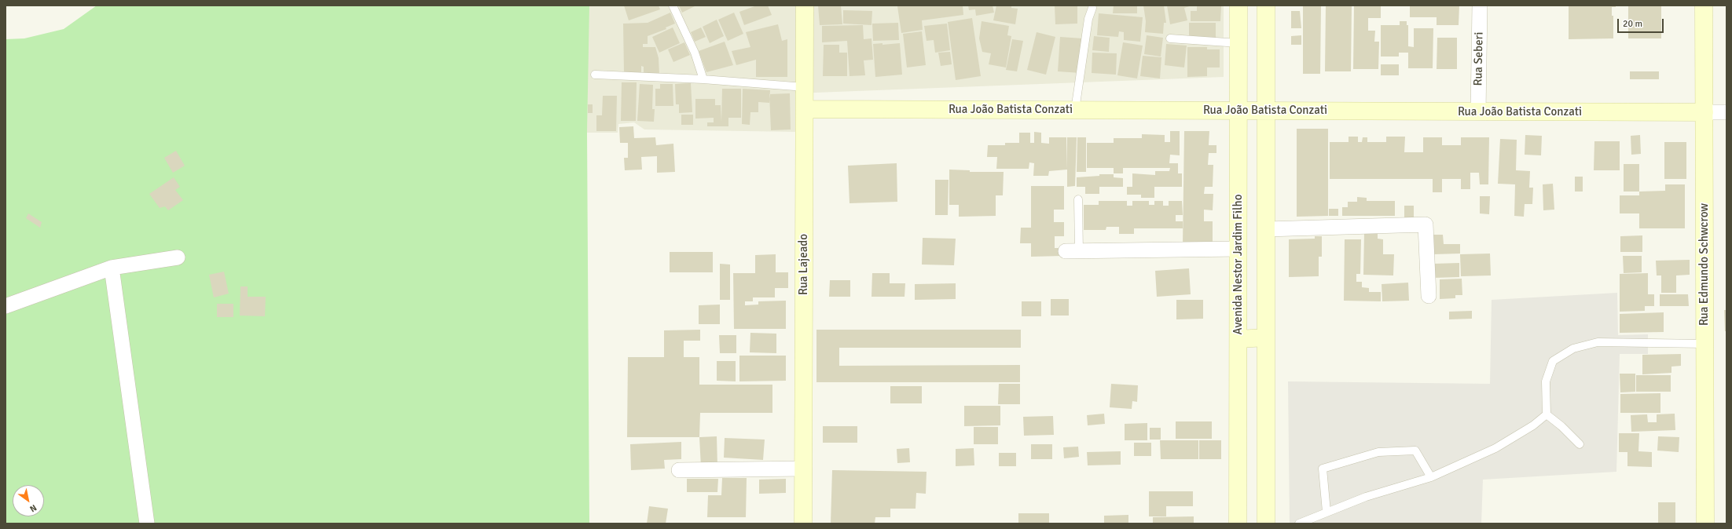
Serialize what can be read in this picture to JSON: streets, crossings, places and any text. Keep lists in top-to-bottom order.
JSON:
{
  "streets": {
    "street": [
      "Rua Seberi",
      "Rua João Batista Conzati",
      "Rua Lajeado",
      "Avenida Nestor Jardim Filho",
      "Rua Edmundo Schwcrow"
    ]
  },
  "crossings": [
    ["Rua Seberi", "Rua João Batista Conzati"],
    ["Rua João Batista Conzati", "Rua Lajeado"],
    ["Rua João Batista Conzati", "Avenida Nestor Jardim Filho"],
    ["Rua João Batista Conzati", "Rua Edmundo Schwcrow"]
  ],
  "scale_bar": "20 m",
  "north": "bottom right"
}
